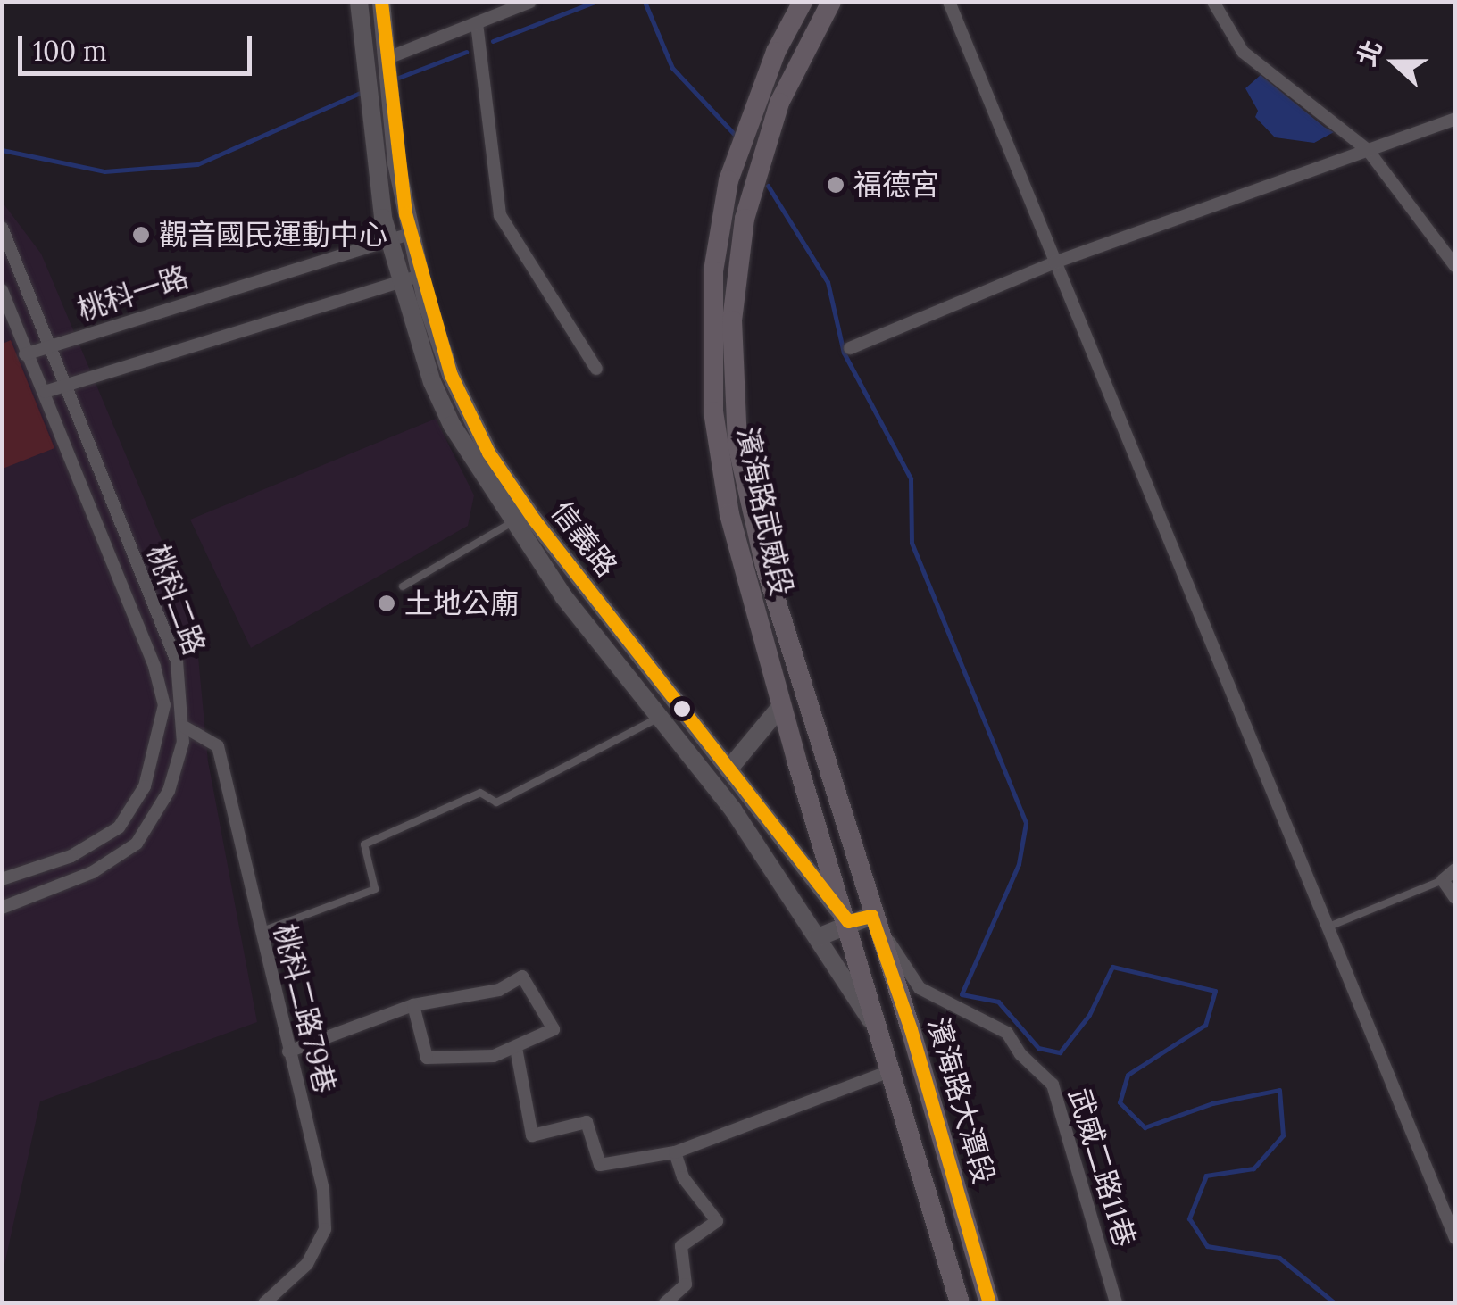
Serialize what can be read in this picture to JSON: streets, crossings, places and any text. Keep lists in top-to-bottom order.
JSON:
{
  "streets": {
    "main road": ["濱海路武威段", "信義路", "濱海路大潭段"],
    "street": [
      "桃科一路",
      "桃科二路",
      "桃科二路79巷",
      "武威二路11巷"
    ]
  },
  "crossings": [
    ["桃科一路", "信義路"],
    ["桃科一路", "桃科二路"],
    ["濱海路武威段", "信義路"],
    ["濱海路武威段", "濱海路大潭段"],
    ["濱海路武威段", "武威二路11巷"],
    ["信義路", "濱海路大潭段"],
    ["桃科二路", "桃科二路79巷"],
    ["濱海路大潭段", "武威二路11巷"]
  ],
  "places": ["福德宮", "觀音國民運動中心", "土地公廟"],
  "scale_bar": "100 m",
  "north": "left"
}
